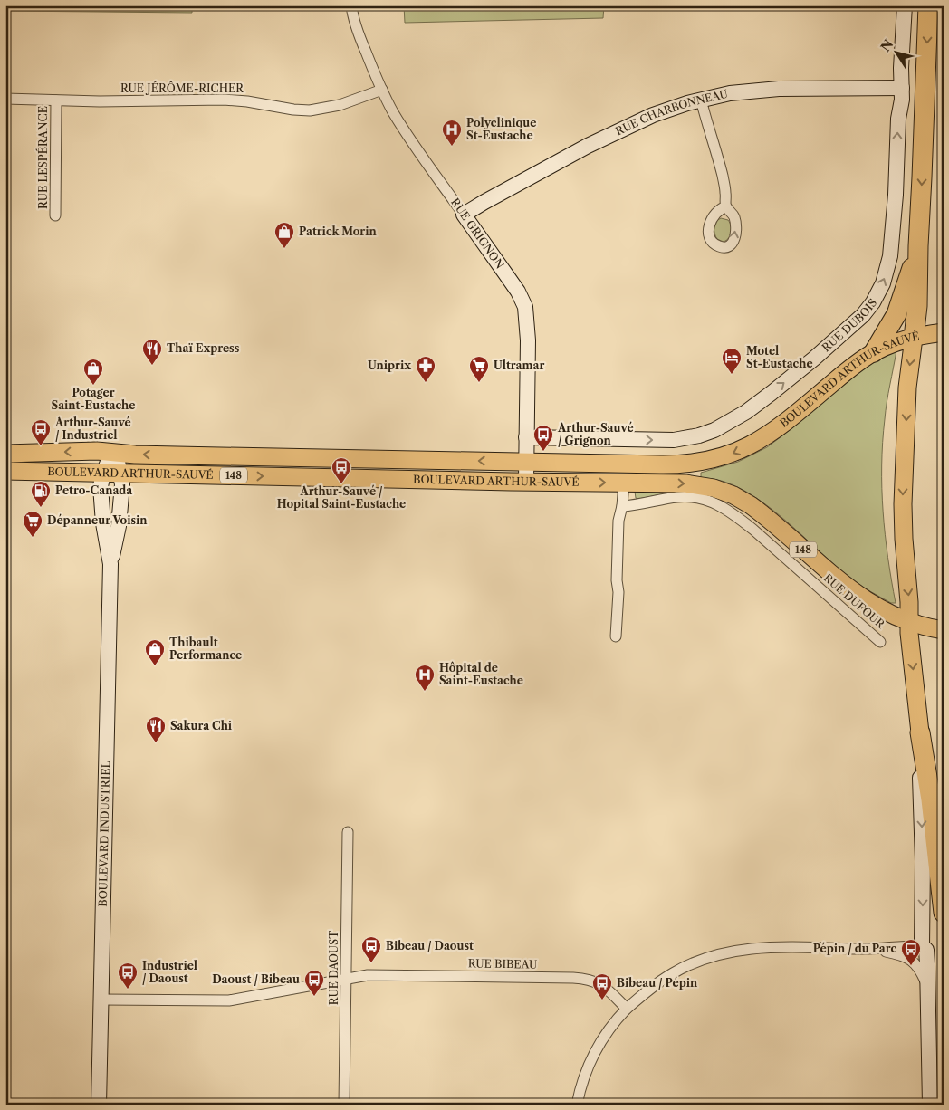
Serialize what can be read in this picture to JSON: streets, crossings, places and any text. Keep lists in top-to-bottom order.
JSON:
{
  "streets": {
    "main road": ["BOULEVARD ARTHUR-SAUVÉ", "148"],
    "street": [
      "RUE JÉRÔME-RICHER",
      "RUE CHARBONNEAU",
      "RUE LESPÉRANCE",
      "RUE GRIGNON",
      "RUE DUBOIS",
      "RUE DUFOUR",
      "BOULEVARD INDUSTRIEL",
      "RUE BIBEAU",
      "RUE DAOUST"
    ]
  },
  "crossings": [
    ["RUE JÉRÔME-RICHER", "RUE LESPÉRANCE"],
    ["RUE JÉRÔME-RICHER", "RUE GRIGNON"],
    ["RUE CHARBONNEAU", "RUE GRIGNON"],
    ["RUE CHARBONNEAU", "RUE DUBOIS"],
    ["RUE GRIGNON", "RUE DUBOIS"],
    ["RUE GRIGNON", "BOULEVARD ARTHUR-SAUVÉ"],
    ["BOULEVARD ARTHUR-SAUVÉ", "BOULEVARD INDUSTRIEL"],
    ["BOULEVARD INDUSTRIEL", "RUE BIBEAU"],
    ["RUE BIBEAU", "RUE DAOUST"]
  ],
  "one_way": ["RUE DUBOIS"],
  "places": {
    "hospital": ["Polyclinique St-Eustache", "Hôpital de Saint-Eustache"],
    "shop": ["Patrick Morin", "Potager Saint-Eustache", "Thibault Performance"],
    "restaurant": ["Thaï Express", "Sakura Chi"],
    "hotel": ["Motel St-Eustache"],
    "pharmacy": ["Uniprix"],
    "supermarket": ["Ultramar", "Dépanneur Voisin"],
    "bus stop": [
      "Arthur-Sauvé / Industriel",
      "Arthur-Sauvé / Grignon",
      "Arthur-Sauvé / Hopital Saint-Eustache",
      "Bibeau / Daoust",
      "Pépin / du Parc",
      "Industriel / Daoust",
      "Daoust / Bibeau",
      "Bibeau / Pépin"
    ],
    "fuel station": ["Petro-Canada"]
  },
  "north": "top left"
}
